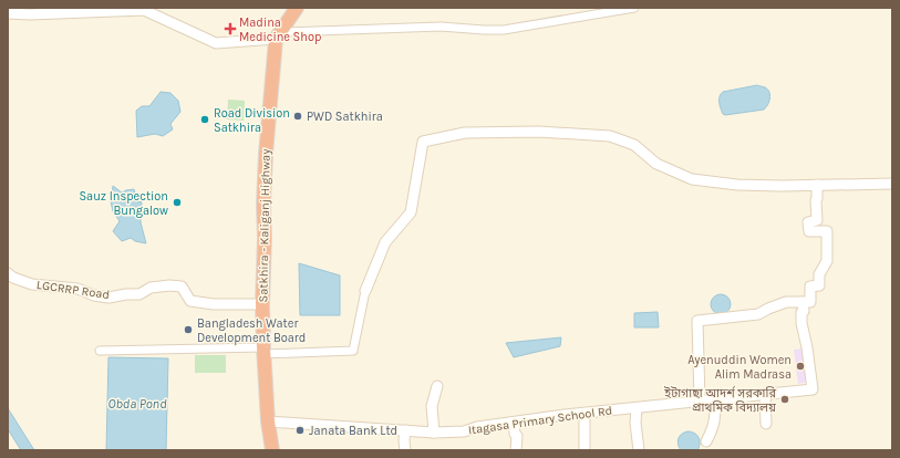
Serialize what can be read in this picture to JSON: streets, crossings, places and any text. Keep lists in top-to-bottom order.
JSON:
{
  "streets": {
    "highway": ["Satkhira - Kaliganj Highway"],
    "street": ["LGCRRP Road", "Itagasa Primary School Rd"]
  },
  "crossings": [
    ["Satkhira - Kaliganj Highway", "LGCRRP Road"],
    ["Satkhira - Kaliganj Highway", "Itagasa Primary School Rd"]
  ],
  "water": ["Obda Pond"],
  "places": {
    "health": ["Madina Medicine Shop"],
    "other": [
      "PWD Satkhira",
      "Road Division Satkhira",
      "Sauz Inspection Bungalow",
      "Bangladesh Water Development Board",
      "Ayenuddin Women Alim Madrasa",
      "ইটাগাছা আদর্শ সরকারি প্রাথমিক বিদ্যালয়",
      "Janata Bank Ltd"
    ]
  }
}
